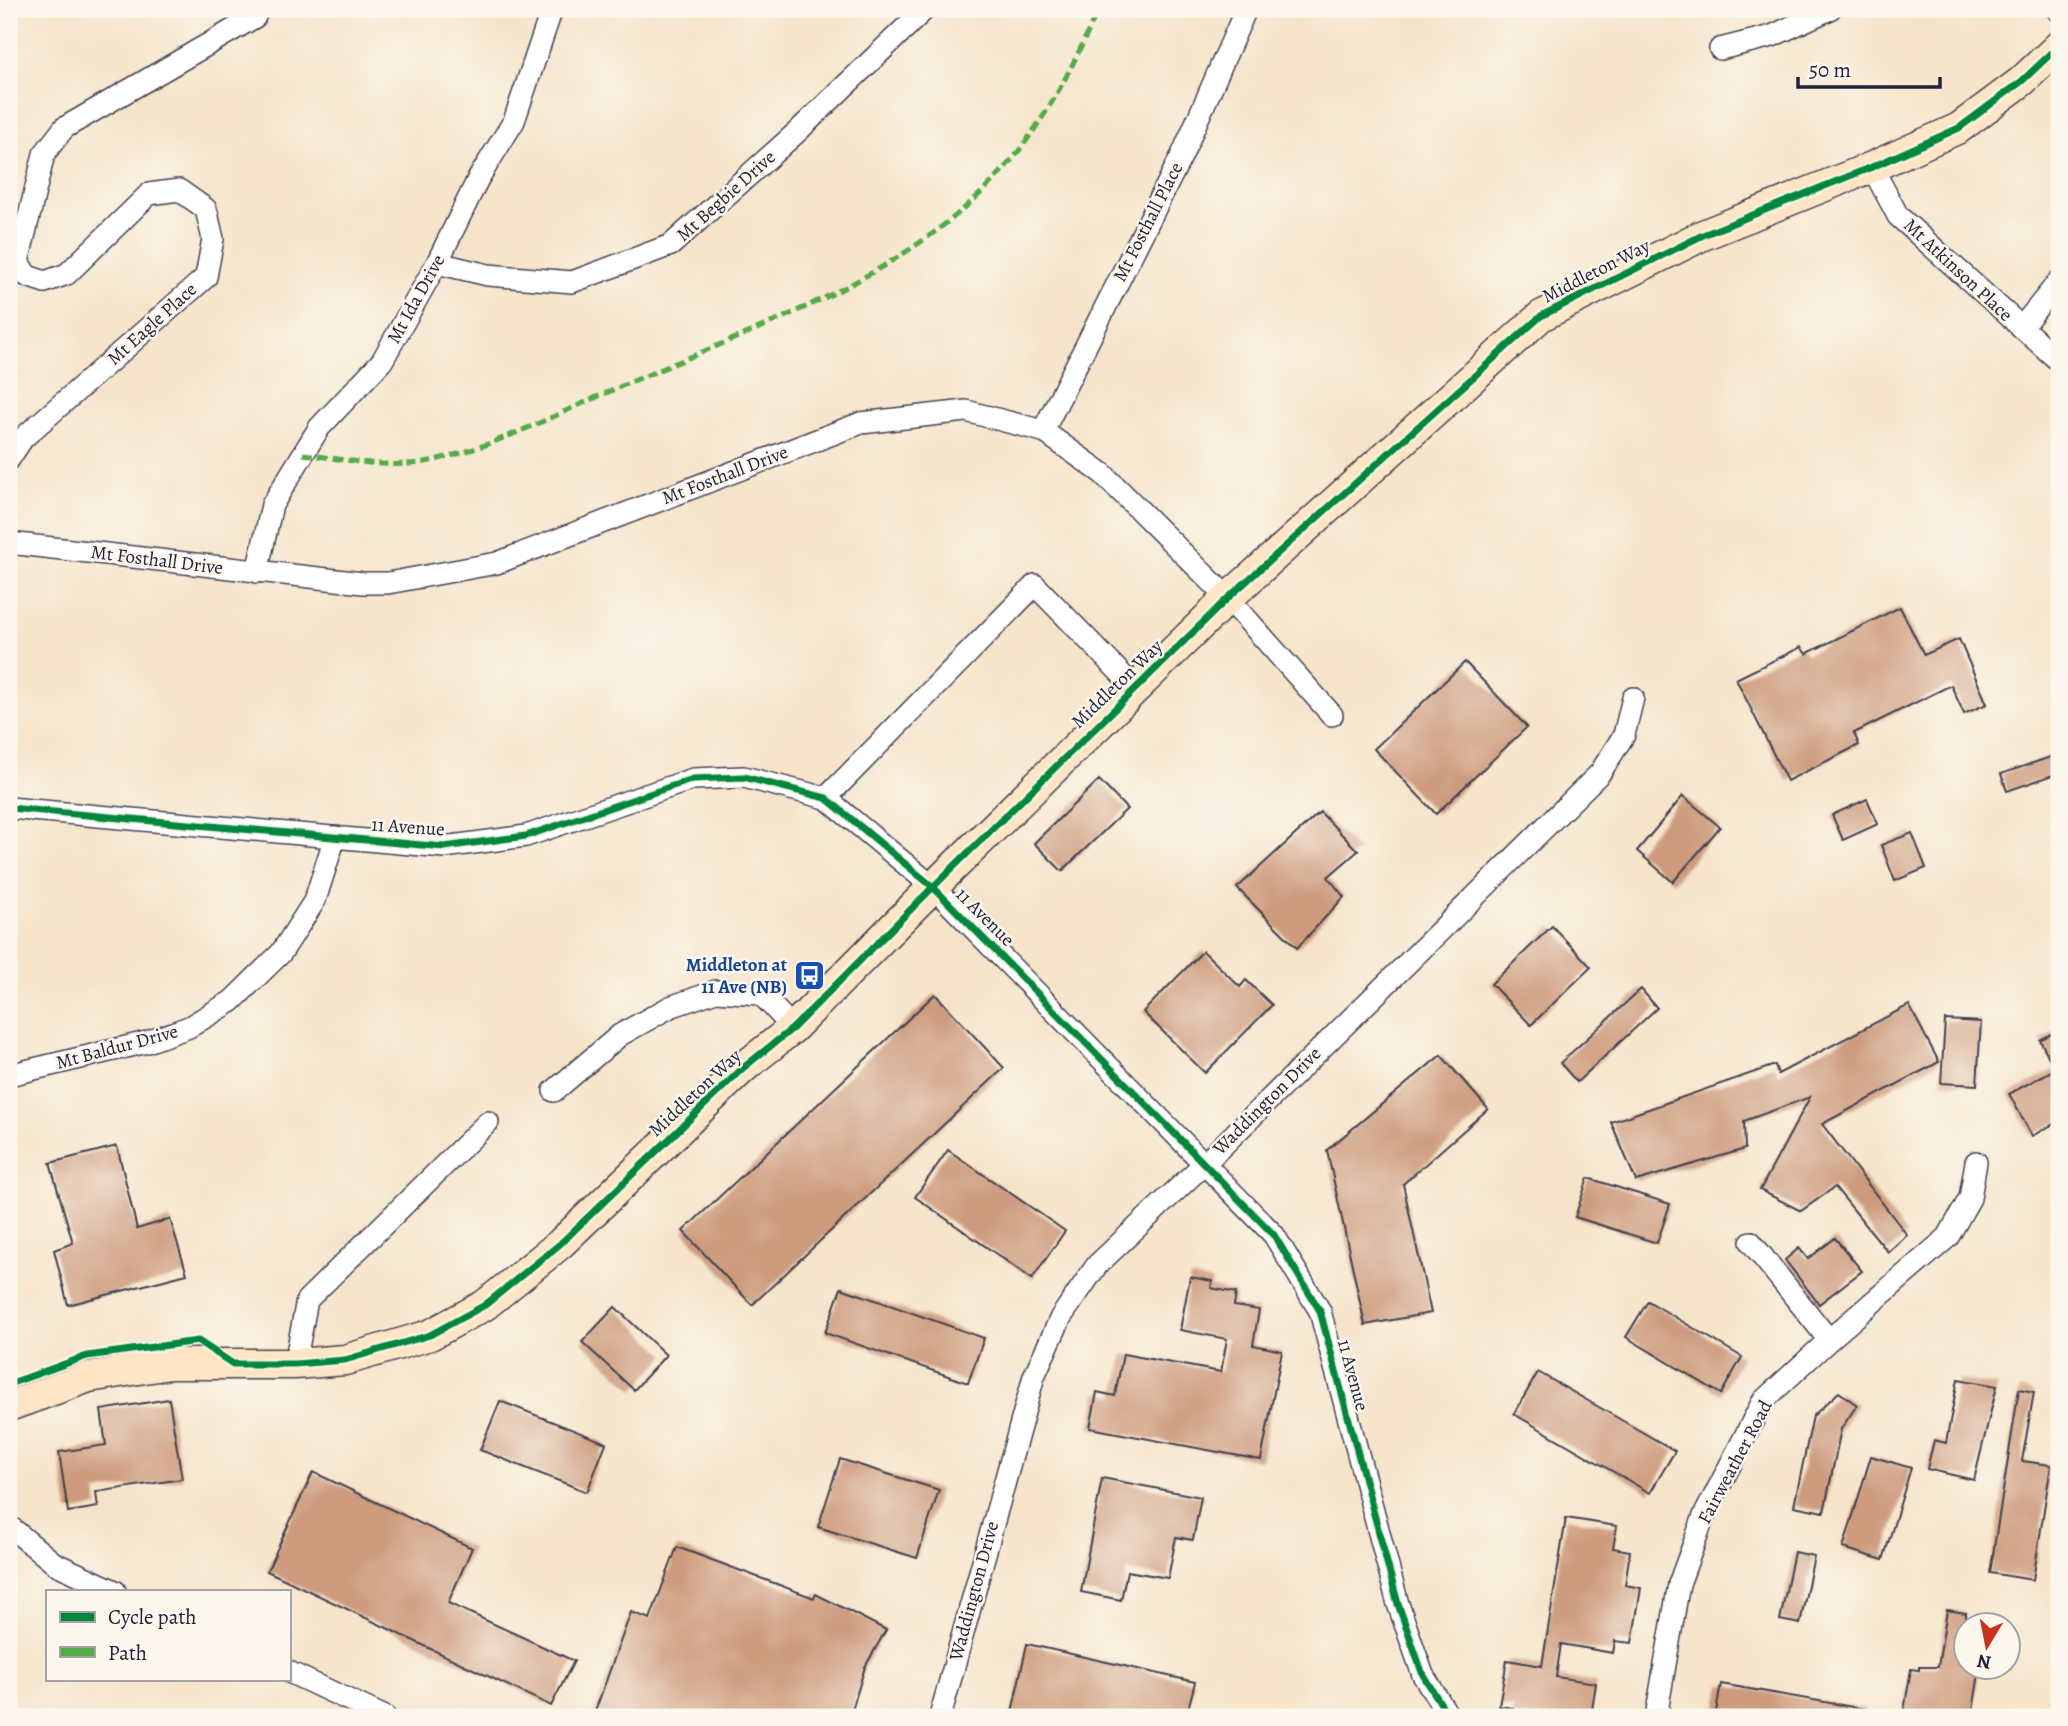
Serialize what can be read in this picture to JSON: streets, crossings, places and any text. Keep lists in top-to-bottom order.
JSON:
{
  "streets": {
    "street": [
      "Mt Begbie Drive",
      "Mt Fosthall Place",
      "Mt Atkinson Place",
      "Middleton Way",
      "Mt Ida Drive",
      "Mt Eagle Place",
      "Mt Fosthall Drive",
      "11 Avenue",
      "Mt Baldur Drive",
      "Waddington Drive",
      "Fairweather Road"
    ]
  },
  "crossings": [
    ["Mt Begbie Drive", "Mt Ida Drive"],
    ["Mt Fosthall Place", "Mt Fosthall Drive"],
    ["Mt Atkinson Place", "Middleton Way"],
    ["Middleton Way", "Mt Fosthall Drive"],
    ["Middleton Way", "11 Avenue"],
    ["Mt Ida Drive", "Mt Fosthall Drive"],
    ["11 Avenue", "Mt Baldur Drive"],
    ["11 Avenue", "Waddington Drive"]
  ],
  "places": {
    "bus stop": ["Middleton at 11 Ave (NB)"]
  },
  "legend": ["Cycle path", "Path"],
  "scale_bar": "50 m",
  "north": "bottom"
}
